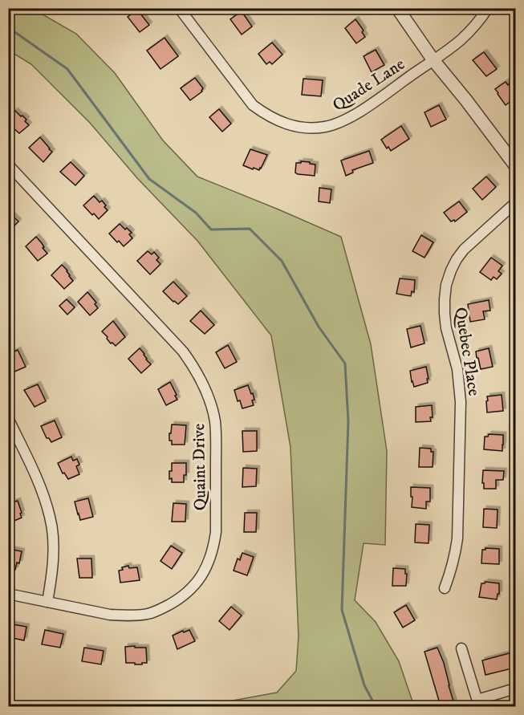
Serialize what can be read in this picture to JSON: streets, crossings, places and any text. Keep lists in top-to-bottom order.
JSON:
{
  "streets": {
    "street": ["Quade Lane", "Quebec Place", "Quaint Drive"]
  }
}
